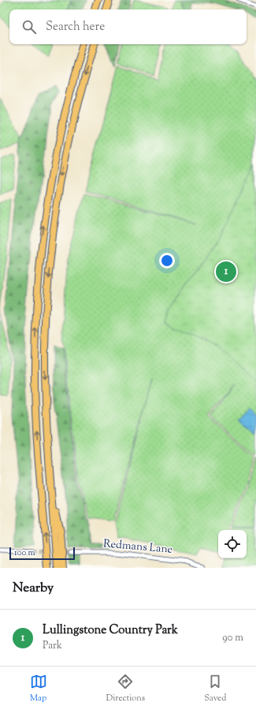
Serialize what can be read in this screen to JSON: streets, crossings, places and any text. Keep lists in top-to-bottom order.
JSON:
{
  "streets": {
    "street": ["Redmans Lane"]
  },
  "scale_bar": "100 m",
  "page": {
    "search": "Search here",
    "pins": "1",
    "scale": "100 m",
    "heading": "Nearby",
    "list": [
      {
        "mark": "1",
        "name": "Lullingstone Country Park",
        "note": "Park",
        "value": "90 m"
      }
    ],
    "nav": ["Map", "Directions", "Saved"]
  }
}
